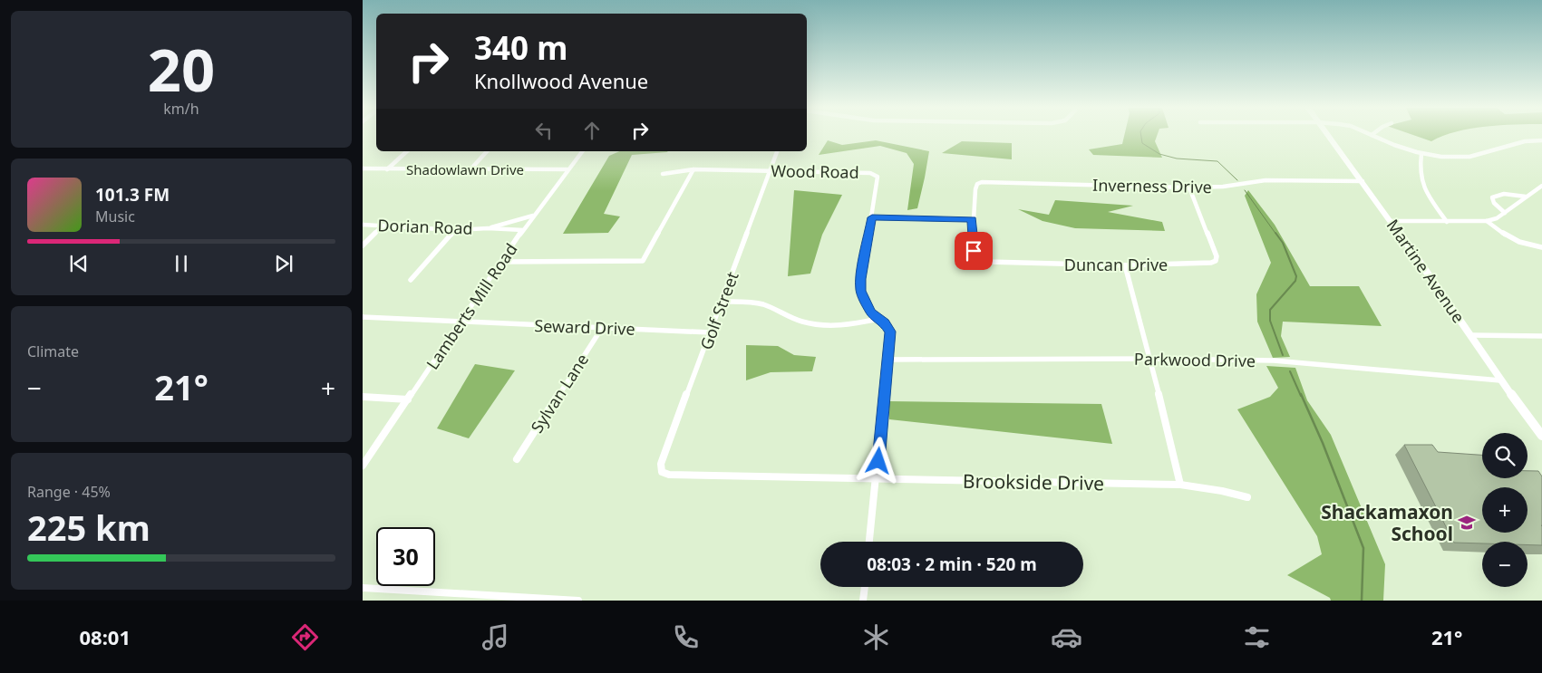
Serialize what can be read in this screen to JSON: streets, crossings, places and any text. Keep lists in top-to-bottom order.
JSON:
{
  "streets": {
    "main road": ["Martine Avenue"],
    "street": [
      "Shadowlawn Drive",
      "Wood Road",
      "Inverness Drive",
      "Dorian Road",
      "Duncan Drive",
      "Lamberts Mill Road",
      "Golf Street",
      "Seward Drive",
      "Parkwood Drive",
      "Sylvan Lane",
      "Brookside Drive"
    ]
  },
  "crossings": [
    ["Shadowlawn Drive", "Lamberts Mill Road"],
    ["Wood Road", "Golf Street"],
    ["Wood Road", "Parkwood Drive"],
    ["Wood Road", "Brookside Drive"],
    ["Inverness Drive", "Duncan Drive"],
    ["Inverness Drive", "Martine Avenue"],
    ["Dorian Road", "Lamberts Mill Road"],
    ["Martine Avenue", "Parkwood Drive"],
    ["Lamberts Mill Road", "Seward Drive"],
    ["Golf Street", "Seward Drive"],
    ["Golf Street", "Brookside Drive"],
    ["Seward Drive", "Sylvan Lane"]
  ],
  "places": {
    "school or university": ["Shackamaxon School"]
  },
  "page": {
    "tile": [
      ["20", "km/h"],
      "Climate",
      ["Range · 45%", "225 km"]
    ],
    "turn": ["340 m", "Knollwood Avenue"],
    "song": ["101.3 FM", "Music"],
    "heat": ["−", "21°", "+"],
    "map_buttons": ["+", "−"],
    "limit": "30",
    "trip": "08:03 · 2 min · 520 m",
    "tabs": ["08:01", "21°"]
  }
}
